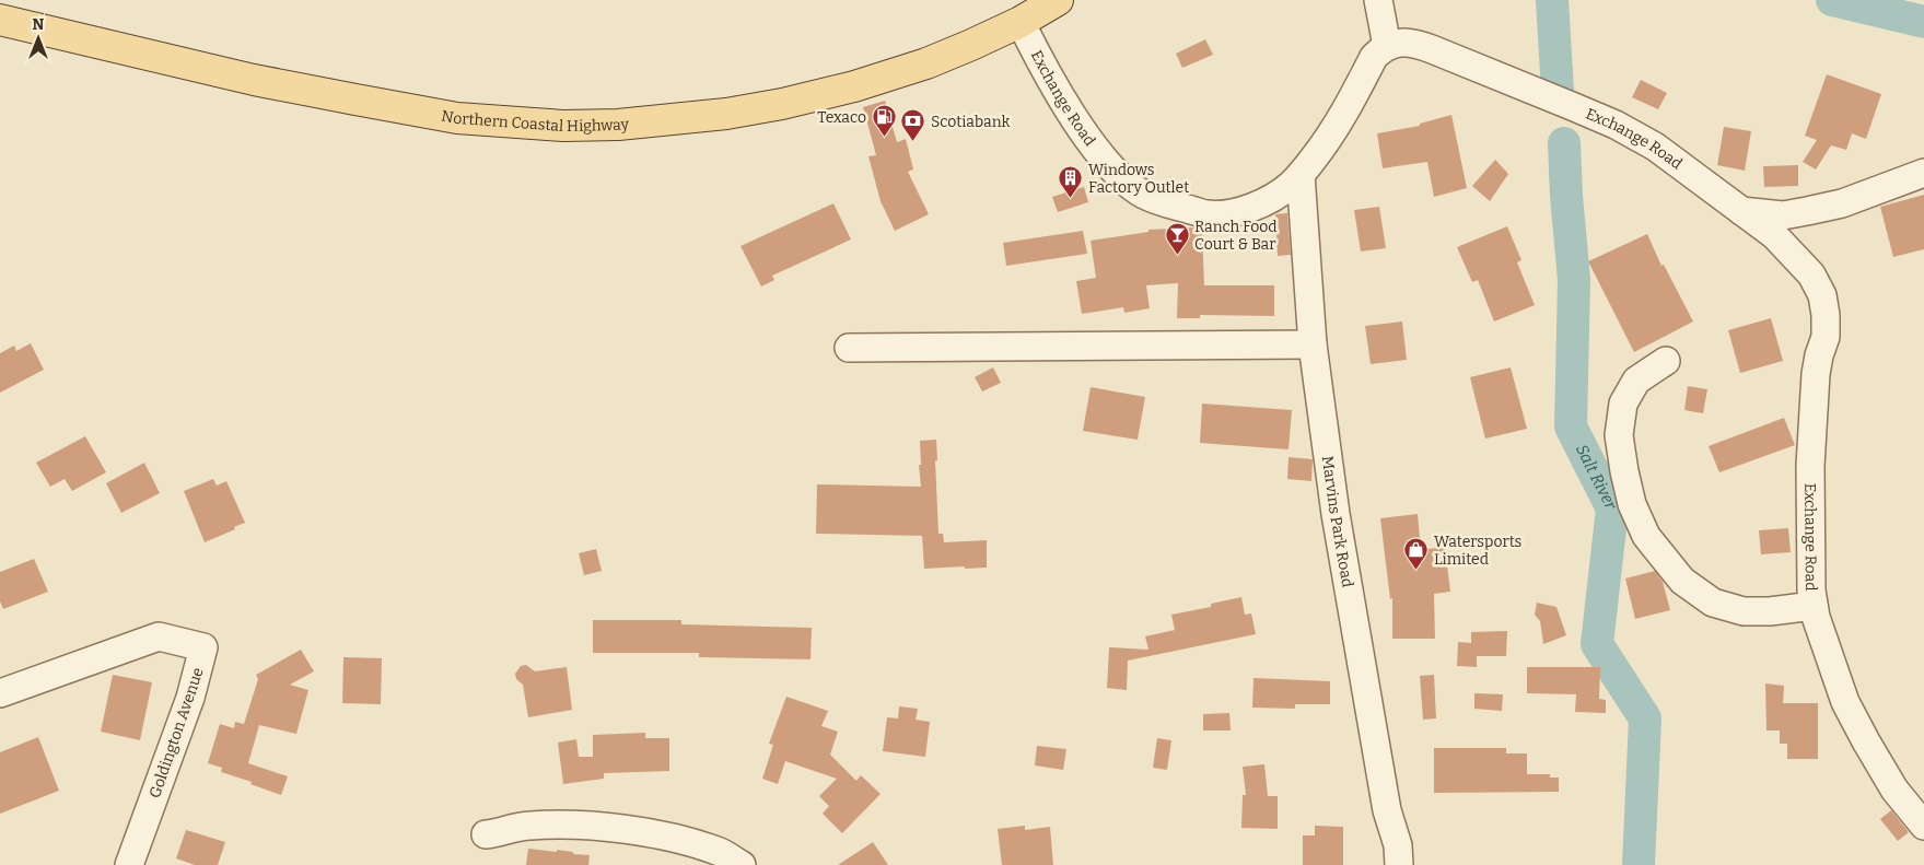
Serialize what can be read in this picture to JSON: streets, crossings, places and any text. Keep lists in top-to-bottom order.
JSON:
{
  "streets": {
    "main road": ["Northern Coastal Highway"],
    "street": ["Exchange Road", "Marvins Park Road", "Goldington Avenue"]
  },
  "crossings": [
    ["Exchange Road", "Northern Coastal Highway"],
    ["Exchange Road", "Marvins Park Road"]
  ],
  "water": ["Salt River"],
  "places": {
    "fuel station": ["Texaco"],
    "bank": ["Scotiabank"],
    "building": ["Windows Factory Outlet"],
    "bar": ["Ranch Food Court & Bar"],
    "shop": ["Watersports Limited"]
  },
  "north": "top"
}
